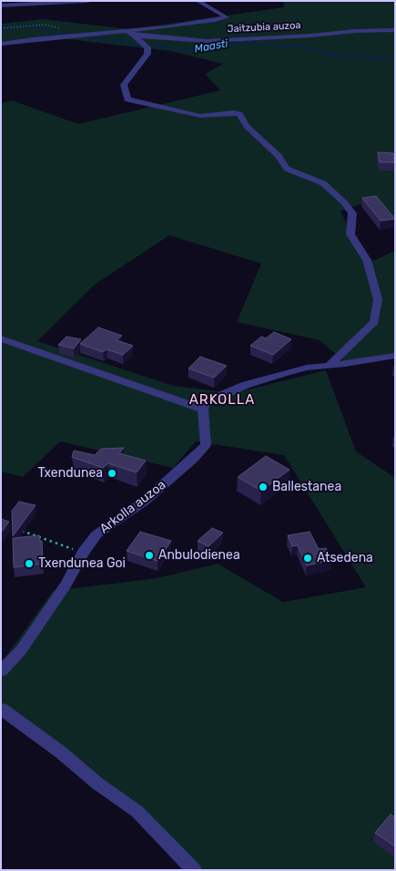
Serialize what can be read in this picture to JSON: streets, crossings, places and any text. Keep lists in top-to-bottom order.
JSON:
{
  "streets": {
    "street": ["Jaitzubia auzoa", "Arkolla auzoa"]
  },
  "districts": ["ARKOLLA"],
  "water": ["Maasti"],
  "places": [
    "Txendunea",
    "Ballestanea",
    "Anbulodienea",
    "Atsedena",
    "Txendunea Goi"
  ]
}
